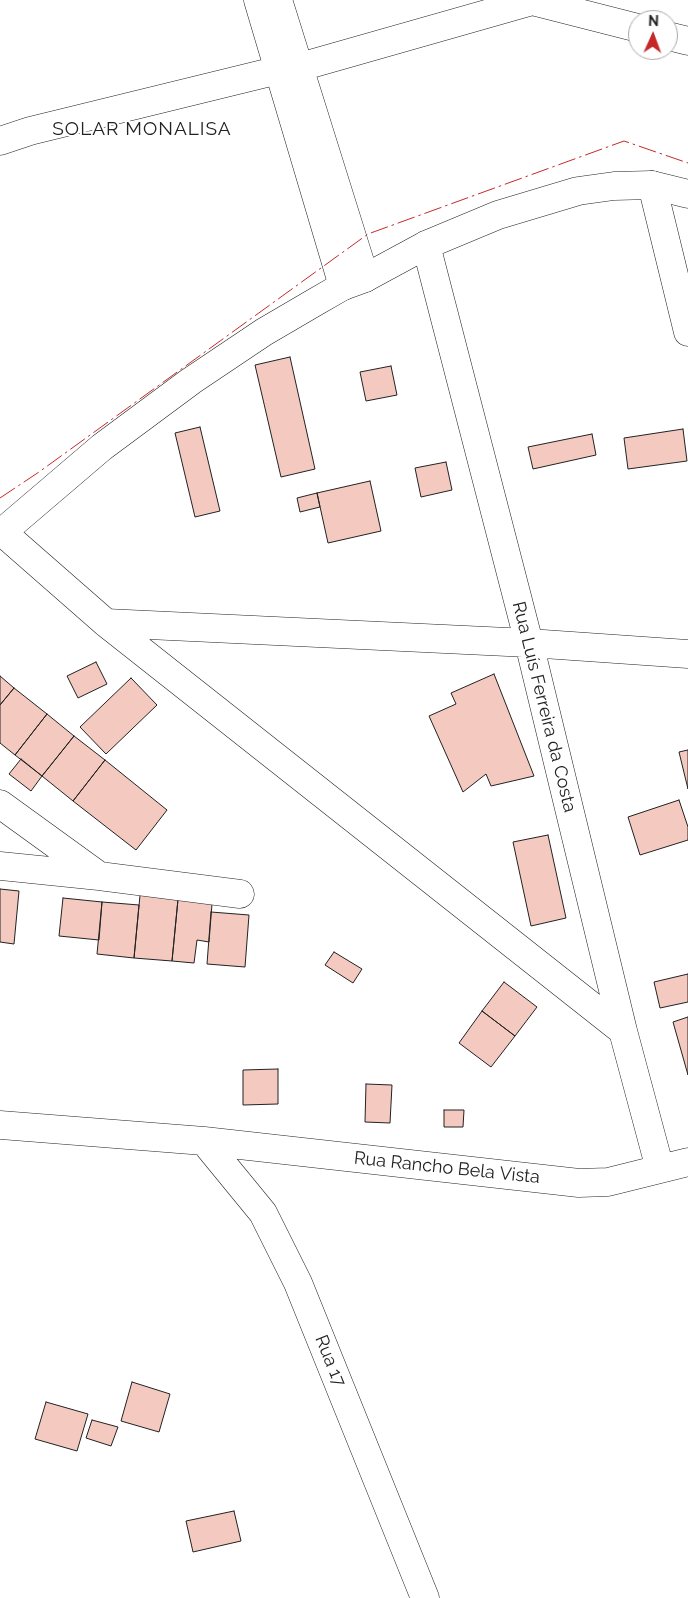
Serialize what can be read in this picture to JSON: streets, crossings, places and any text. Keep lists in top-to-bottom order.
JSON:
{
  "streets": {
    "street": ["Rua Luís Ferreira da Costa", "Rua Rancho Bela Vista", "Rua 17"]
  },
  "crossings": [
    ["Rua Luís Ferreira da Costa", "Rua Rancho Bela Vista"],
    ["Rua Rancho Bela Vista", "Rua 17"]
  ],
  "districts": ["SOLAR MONALISA"],
  "north": "top"
}
